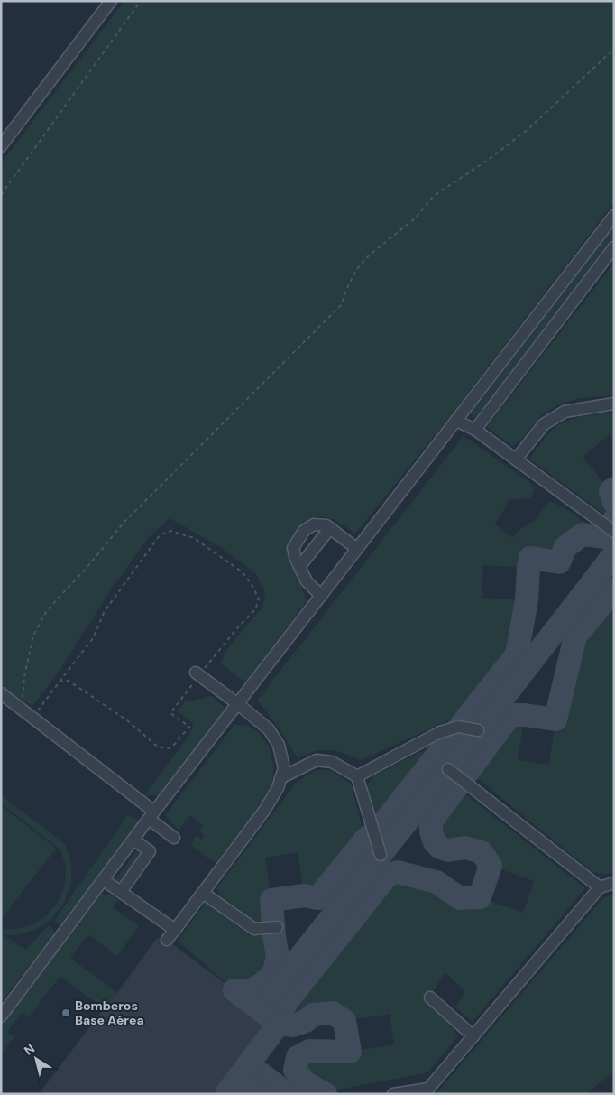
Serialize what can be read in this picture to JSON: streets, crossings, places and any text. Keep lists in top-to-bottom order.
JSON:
{
  "places": ["Bomberos Base Aérea"],
  "north": "top left"
}
